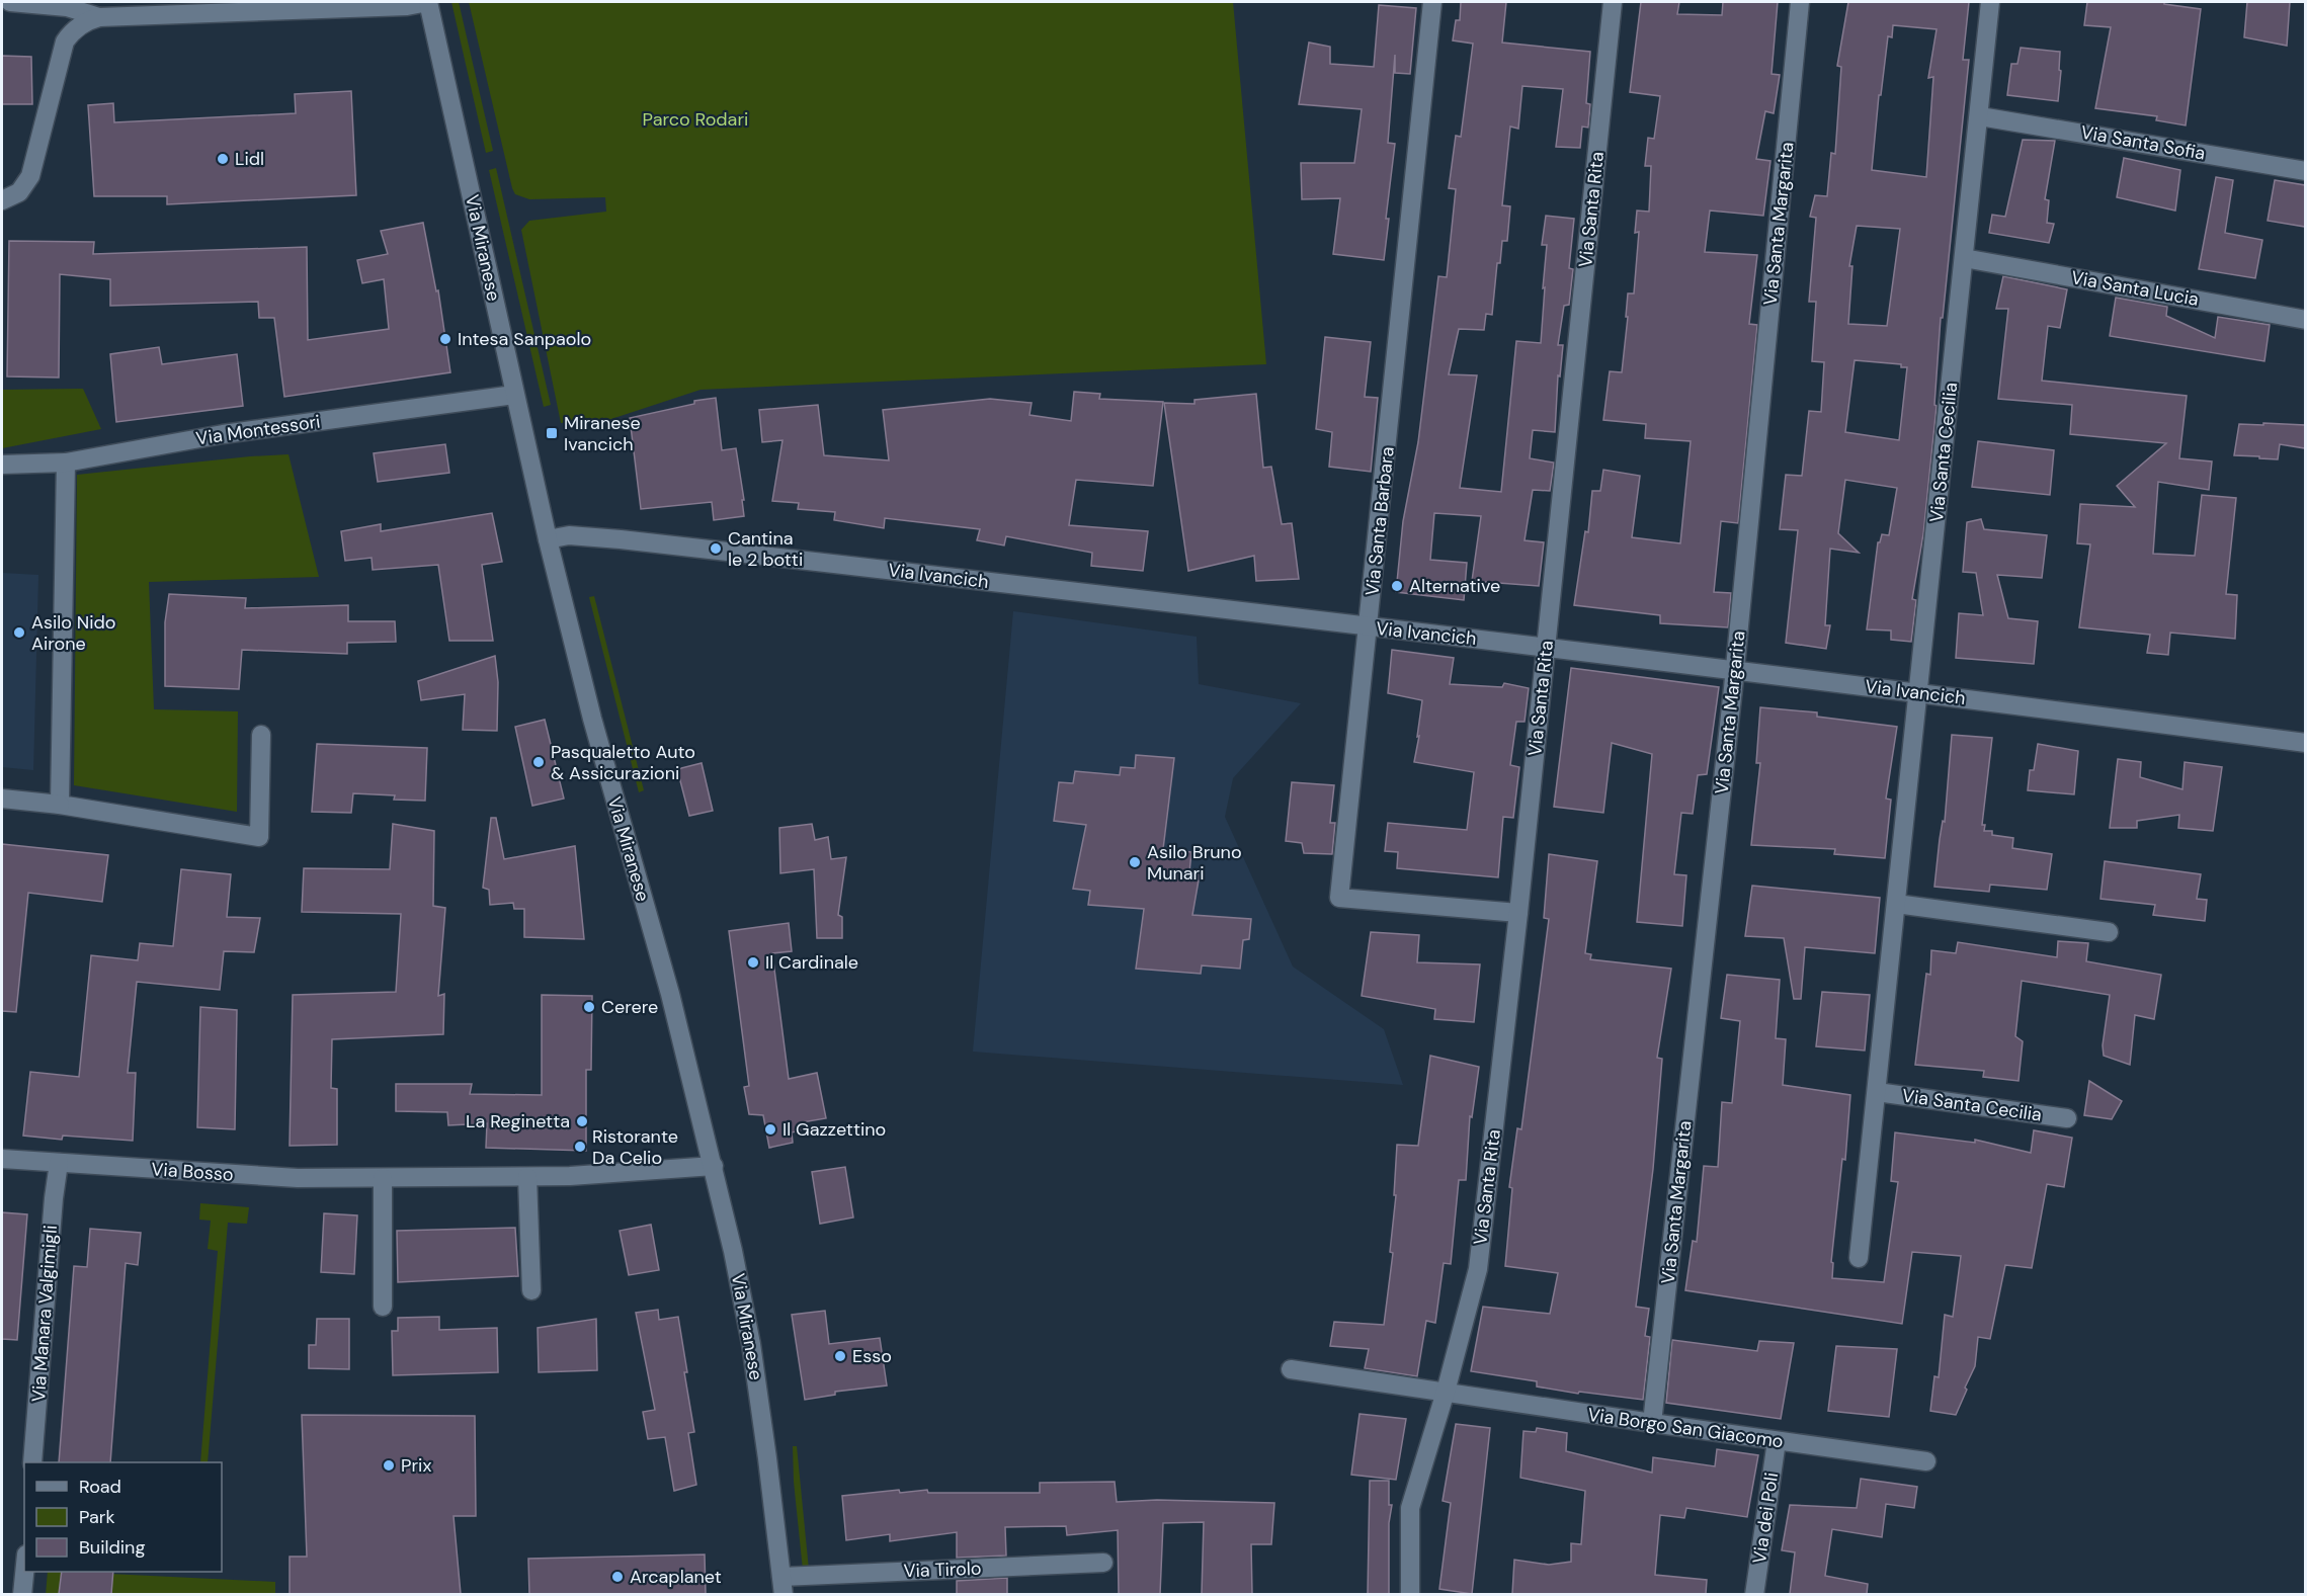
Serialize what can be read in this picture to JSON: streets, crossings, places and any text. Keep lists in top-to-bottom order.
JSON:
{
  "streets": {
    "street": [
      "Via Santa Sofia",
      "Via Santa Rita",
      "Via Santa Margarita",
      "Via Miranese",
      "Via Santa Lucia",
      "Via Montessori",
      "Via Santa Cecilia",
      "Via Santa Barbara",
      "Via Ivancich",
      "Via Bosso",
      "Via Manara Valgimigli",
      "Via Borgo San Giacomo",
      "Via dei Poli",
      "Via Tirolo"
    ]
  },
  "crossings": [
    ["Via Santa Sofia", "Via Santa Cecilia"],
    ["Via Santa Rita", "Via Santa Barbara"],
    ["Via Santa Rita", "Via Ivancich"],
    ["Via Santa Rita", "Via Borgo San Giacomo"],
    ["Via Santa Margarita", "Via Ivancich"],
    ["Via Santa Margarita", "Via Borgo San Giacomo"],
    ["Via Miranese", "Via Montessori"],
    ["Via Miranese", "Via Ivancich"],
    ["Via Miranese", "Via Bosso"],
    ["Via Miranese", "Via Tirolo"],
    ["Via Santa Lucia", "Via Santa Cecilia"],
    ["Via Santa Cecilia", "Via Ivancich"],
    ["Via Santa Barbara", "Via Ivancich"],
    ["Via Bosso", "Via Manara Valgimigli"],
    ["Via Borgo San Giacomo", "Via dei Poli"]
  ],
  "parks": ["Parco Rodari"],
  "places": {
    "other": [
      "Lidl",
      "Intesa Sanpaolo",
      "Cantina le 2 botti",
      "Alternative",
      "Asilo Nido Airone",
      "Pasqualetto Auto & Assicurazioni",
      "Asilo Bruno Munari",
      "Il Cardinale",
      "Cerere",
      "La Reginetta",
      "Il Gazzettino",
      "Ristorante Da Celio",
      "Esso",
      "Prix",
      "Arcaplanet"
    ],
    "transit": ["Miranese Ivancich"]
  },
  "legend": ["Road", "Park", "Building"]
}
